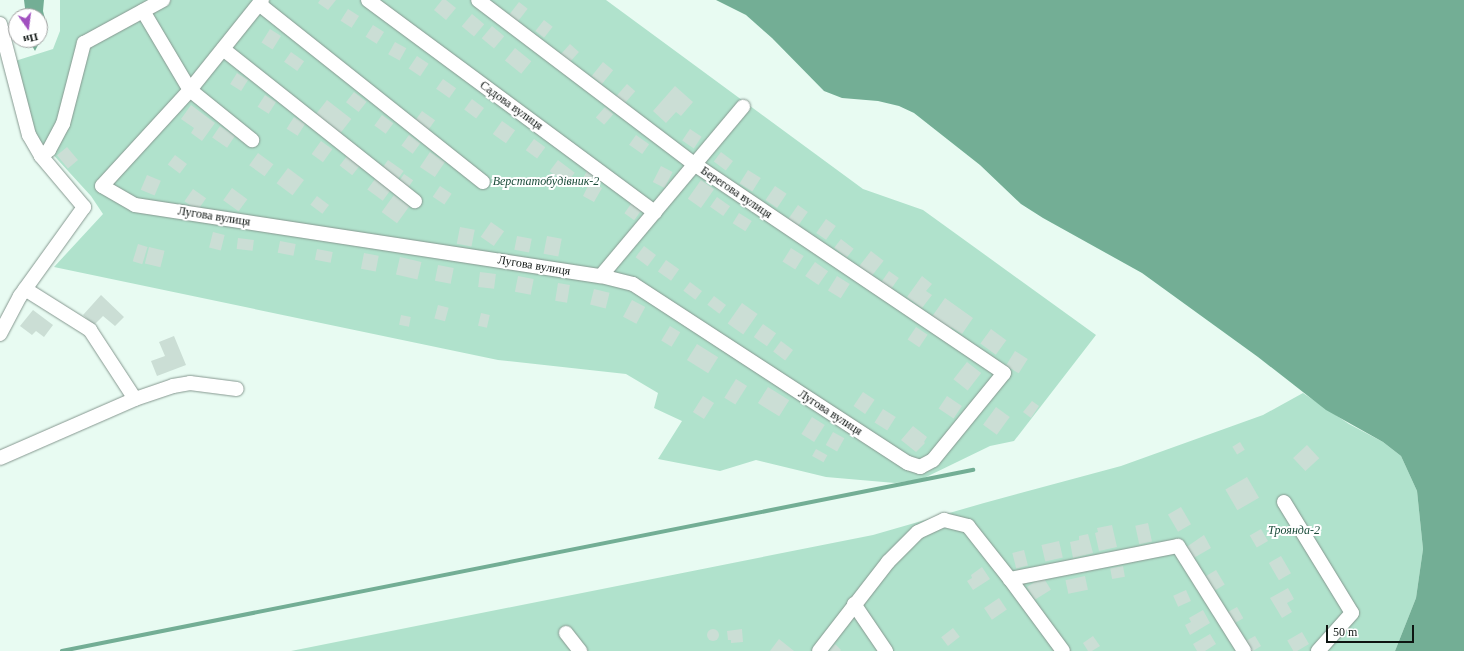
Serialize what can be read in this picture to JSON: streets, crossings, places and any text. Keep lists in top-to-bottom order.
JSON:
{
  "streets": {
    "street": ["Садова вулиця", "Берегова вулиця", "Лугова вулиця"]
  },
  "crossings": [
    ["Берегова вулиця", "Лугова вулиця"]
  ],
  "parks": ["Верстатобудівник-2", "Троянда-2"],
  "scale_bar": "50 m",
  "north": "bottom"
}
